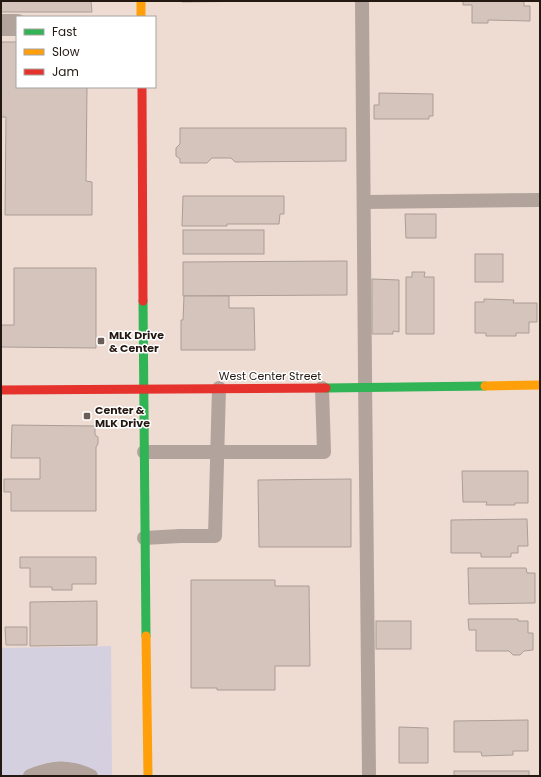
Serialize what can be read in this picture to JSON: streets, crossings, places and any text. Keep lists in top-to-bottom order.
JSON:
{
  "streets": {
    "main road": ["West Center Street"]
  },
  "places": {
    "transit": ["MLK Drive & Center", "Center & MLK Drive"]
  },
  "legend": ["Fast", "Slow", "Jam"]
}
